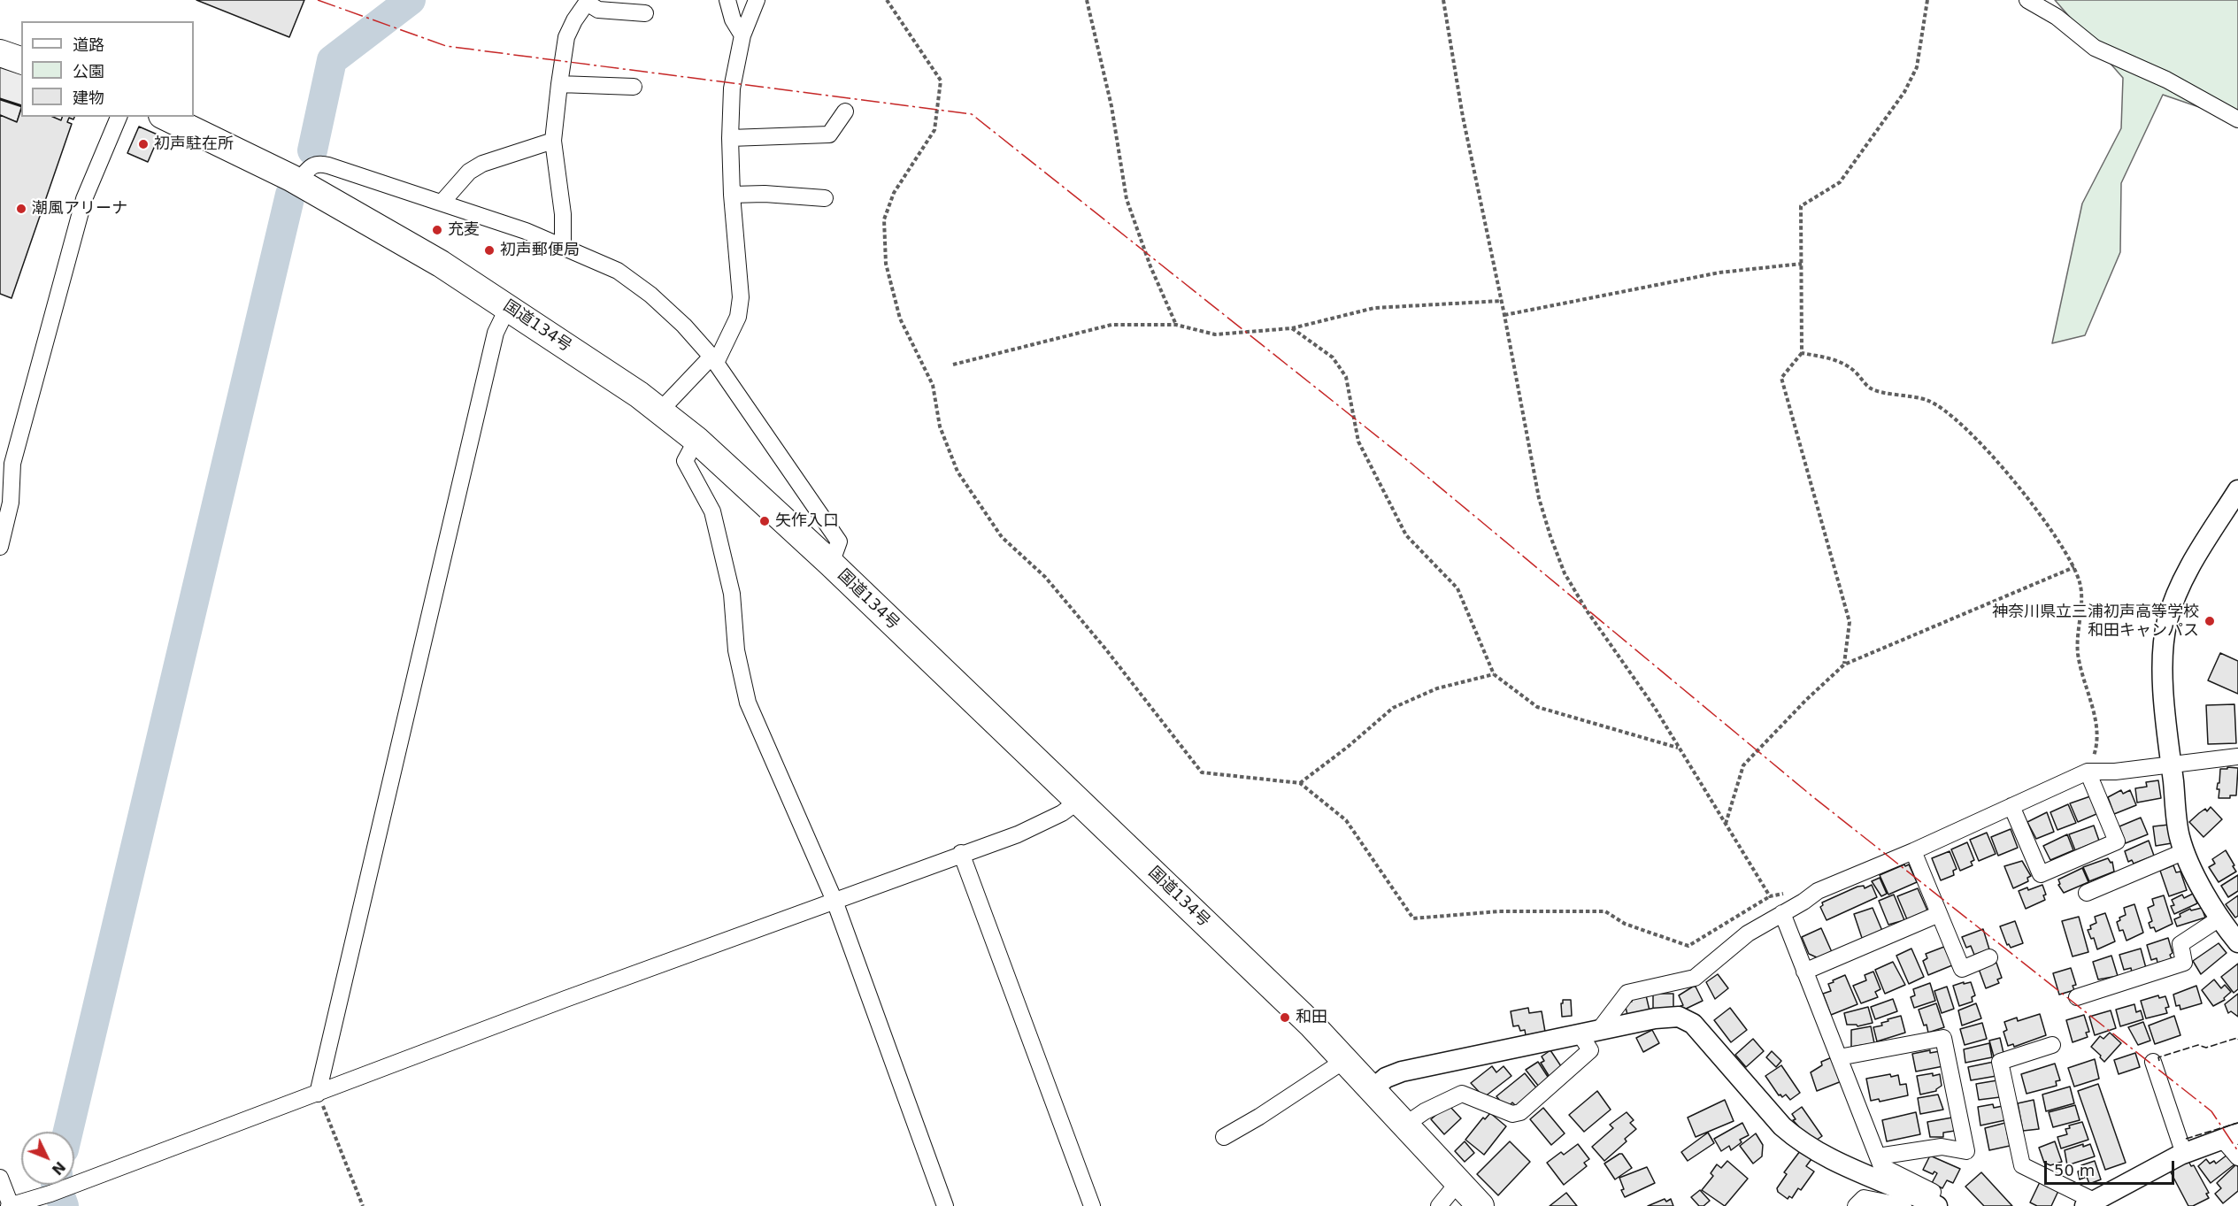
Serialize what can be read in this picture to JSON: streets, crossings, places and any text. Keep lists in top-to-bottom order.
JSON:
{
  "streets": {
    "highway": ["国道134号"]
  },
  "places": [
    "初声駐在所",
    "潮風アリーナ",
    "充麦",
    "初声郵便局",
    "矢作入口",
    "神奈川県立三浦初声高等学校 和田キャンパス",
    "和田"
  ],
  "legend": ["道路", "公園", "建物"],
  "scale_bar": "50 m",
  "north": "bottom right"
}
